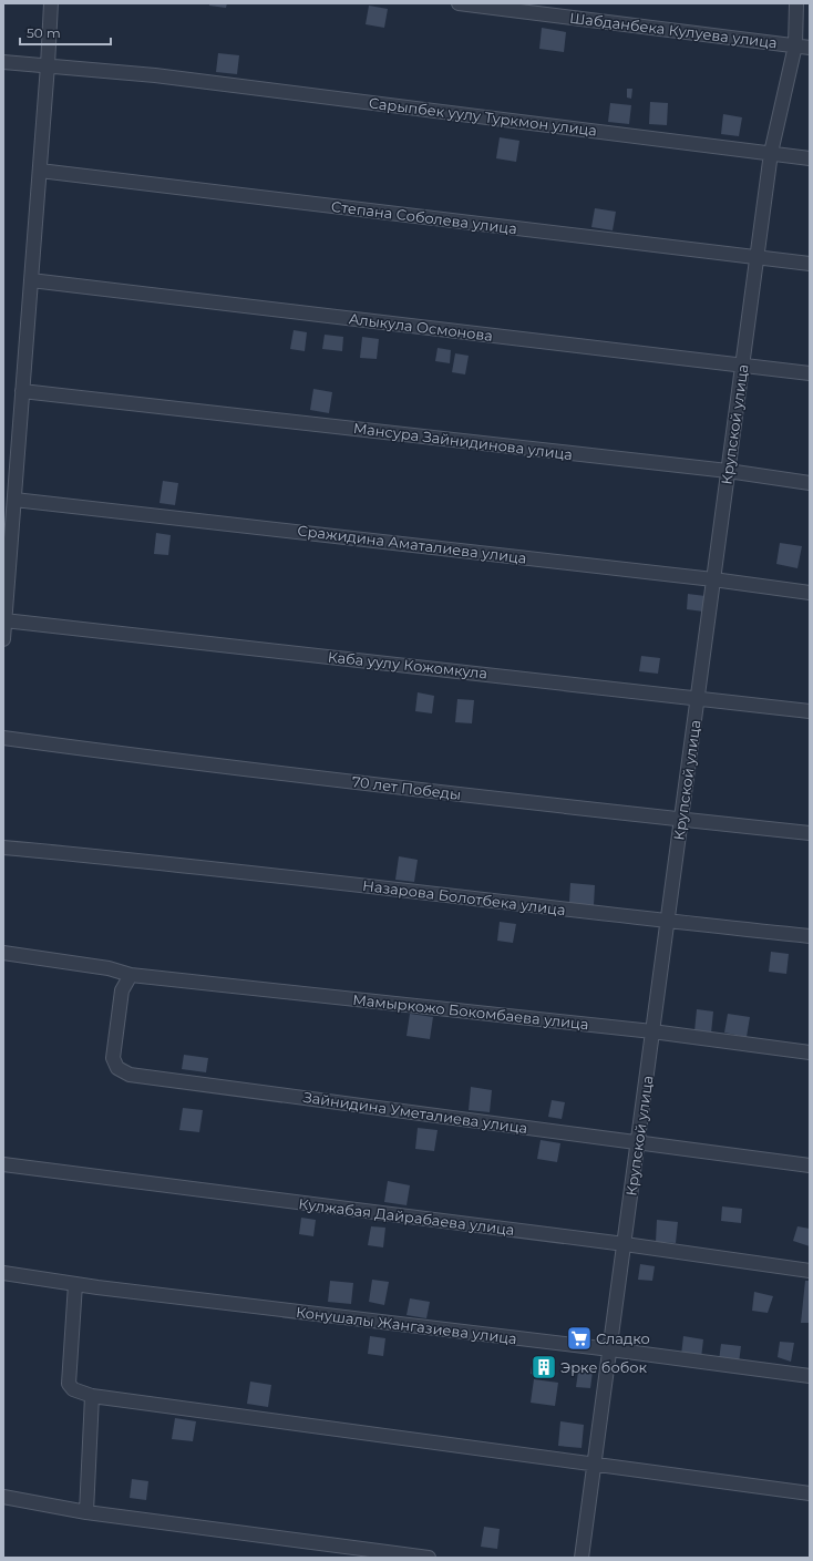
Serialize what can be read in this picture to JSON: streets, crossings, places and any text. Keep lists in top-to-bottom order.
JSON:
{
  "streets": {
    "street": [
      "Шабданбека Кулуева улица",
      "Сарыпбек уулу Туркмон улица",
      "Степана Соболева улица",
      "Алыкула Осмонова",
      "Крупской улица",
      "Мансура Зайнидинова улица",
      "Сражидина Аматалиева улица",
      "Каба уулу Кожомкула",
      "70 лет Победы",
      "Назарова Болотбека улица",
      "Мамыркожо Бокомбаева улица",
      "Зайнидина Уметалиева улица",
      "Кулжабая Дайрабаева улица",
      "Конушалы Жангазиева улица"
    ]
  },
  "crossings": [
    ["Шабданбека Кулуева улица", "Крупской улица"],
    ["Сарыпбек уулу Туркмон улица", "Крупской улица"],
    ["Степана Соболева улица", "Крупской улица"],
    ["Алыкула Осмонова", "Крупской улица"],
    ["Крупской улица", "Мансура Зайнидинова улица"],
    ["Крупской улица", "Сражидина Аматалиева улица"],
    ["Крупской улица", "Каба уулу Кожомкула"],
    ["Крупской улица", "70 лет Победы"],
    ["Крупской улица", "Назарова Болотбека улица"],
    ["Крупской улица", "Мамыркожо Бокомбаева улица"],
    ["Крупской улица", "Зайнидина Уметалиева улица"],
    ["Крупской улица", "Кулжабая Дайрабаева улица"],
    ["Крупской улица", "Конушалы Жангазиева улица"],
    ["Мамыркожо Бокомбаева улица", "Зайнидина Уметалиева улица"]
  ],
  "places": {
    "supermarket": ["Сладко"],
    "building": ["Эрке бобок"]
  },
  "scale_bar": "50 m"
}
